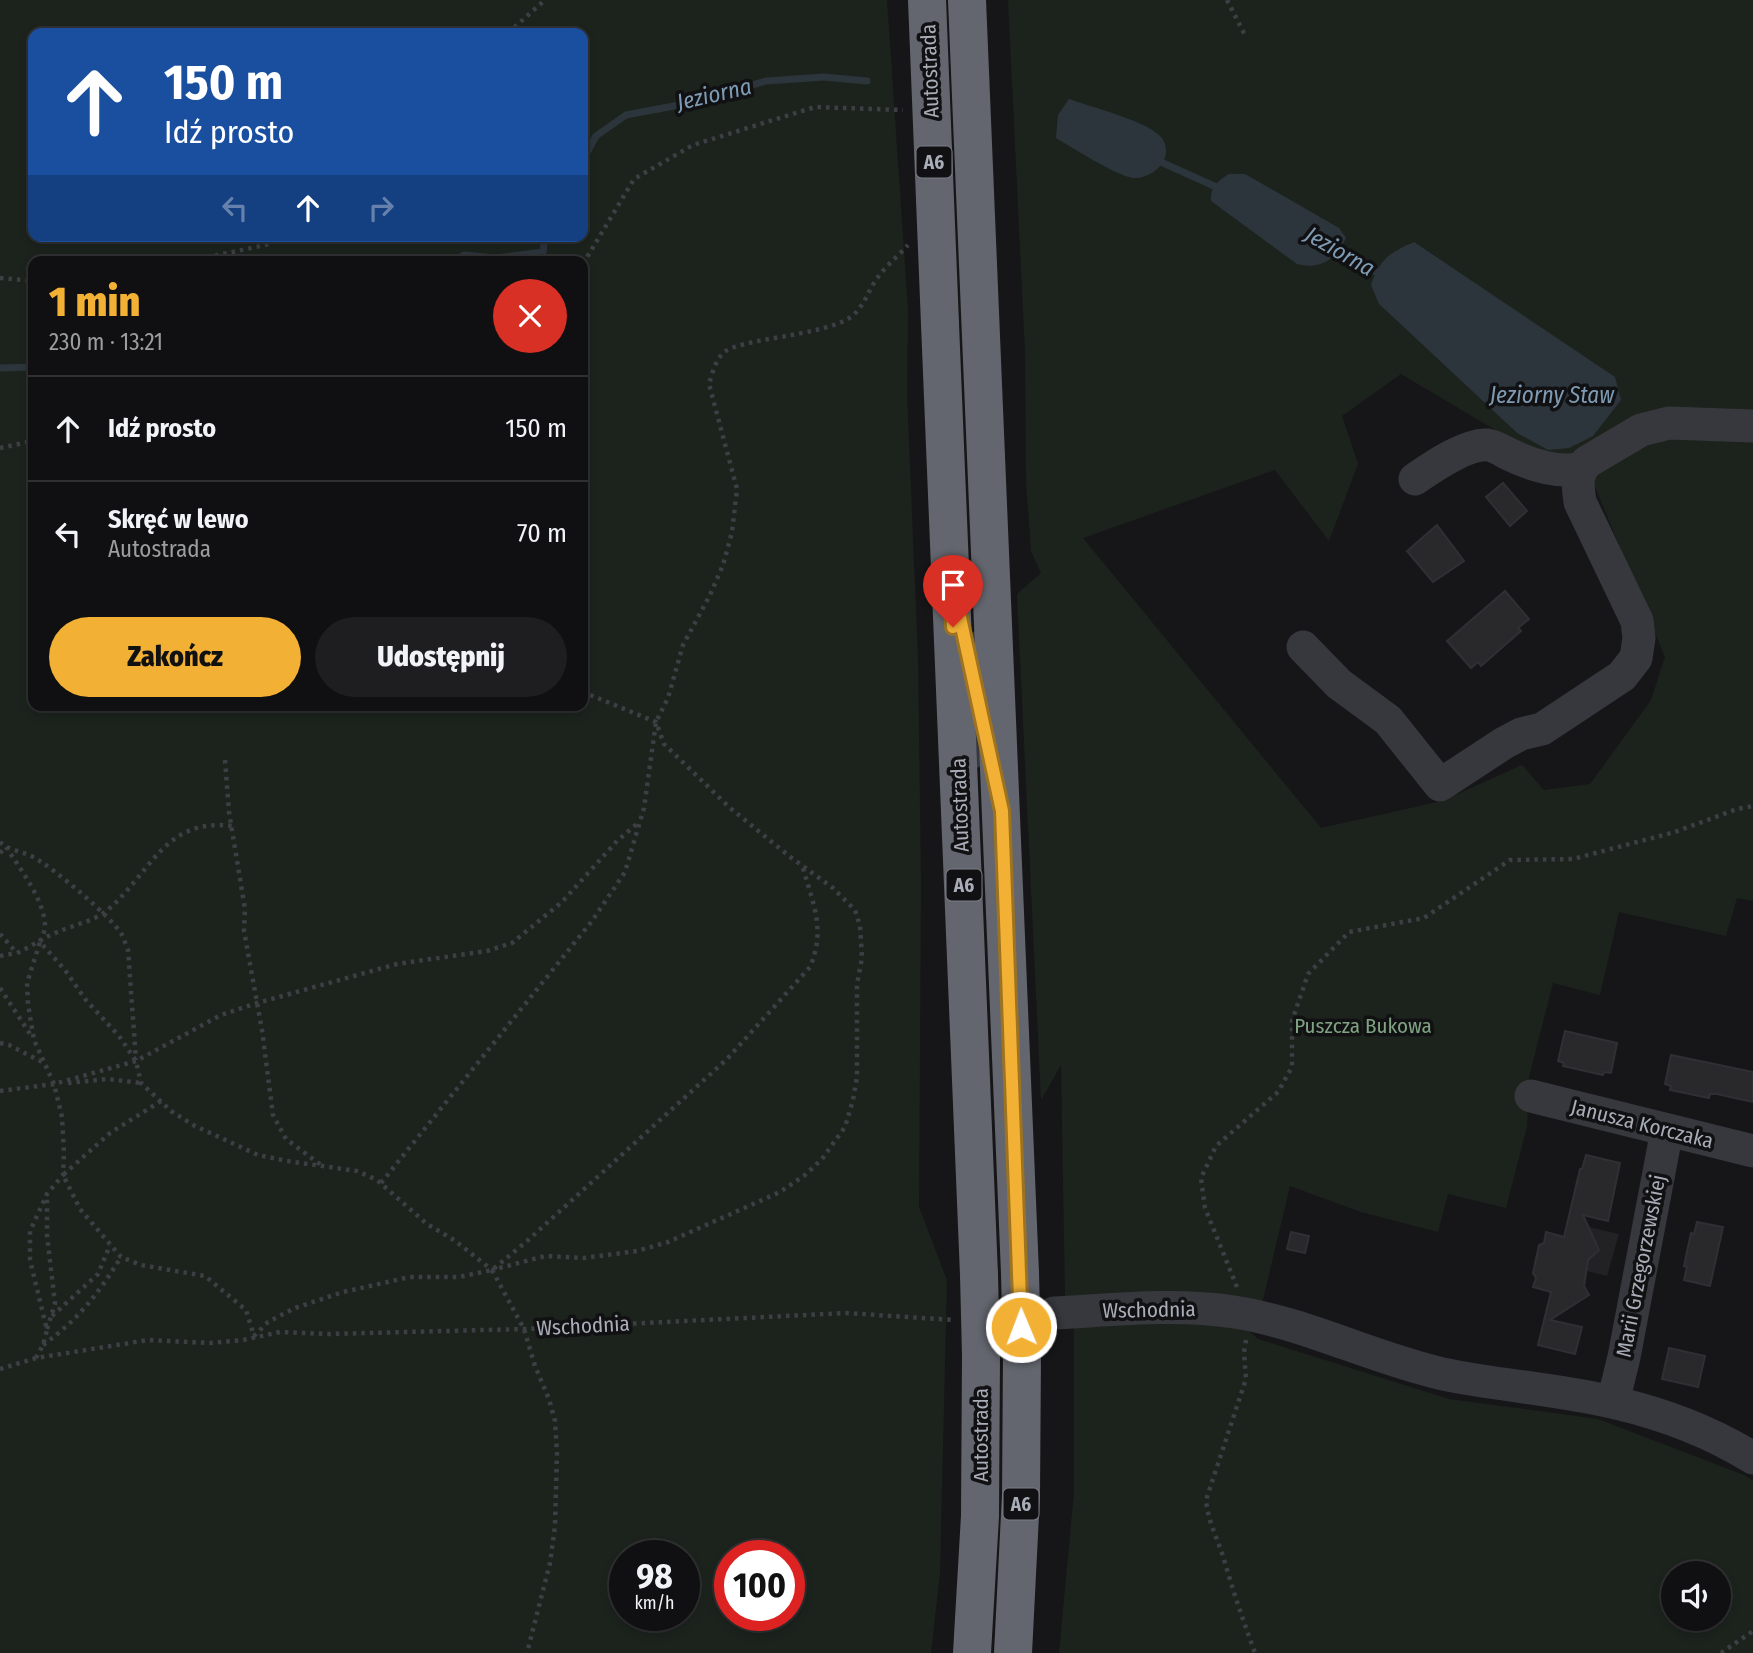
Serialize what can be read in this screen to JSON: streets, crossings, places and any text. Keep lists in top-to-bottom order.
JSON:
{
  "streets": {
    "highway": ["Autostrada", "A6"],
    "street": ["Janusza Korczaka", "Marii Grzegorzewskiej", "Wschodnia"]
  },
  "crossings": [
    ["Janusza Korczaka", "Marii Grzegorzewskiej"],
    ["Marii Grzegorzewskiej", "Wschodnia"]
  ],
  "water": ["Jeziorna", "Jeziorny Staw"],
  "parks": ["Puszcza Bukowa"],
  "page": {
    "turn": ["150 m", "Idź prosto"],
    "heading": ["1 min", "230 m · 13:21"],
    "list": [
      {
        "name": "Idź prosto",
        "value": "150 m"
      },
      {
        "name": "Skręć w lewo",
        "note": "Autostrada",
        "value": "70 m"
      }
    ],
    "buttons": ["Zakończ", "Udostępnij"],
    "speed": "98 km/h",
    "limit": "100"
  }
}
